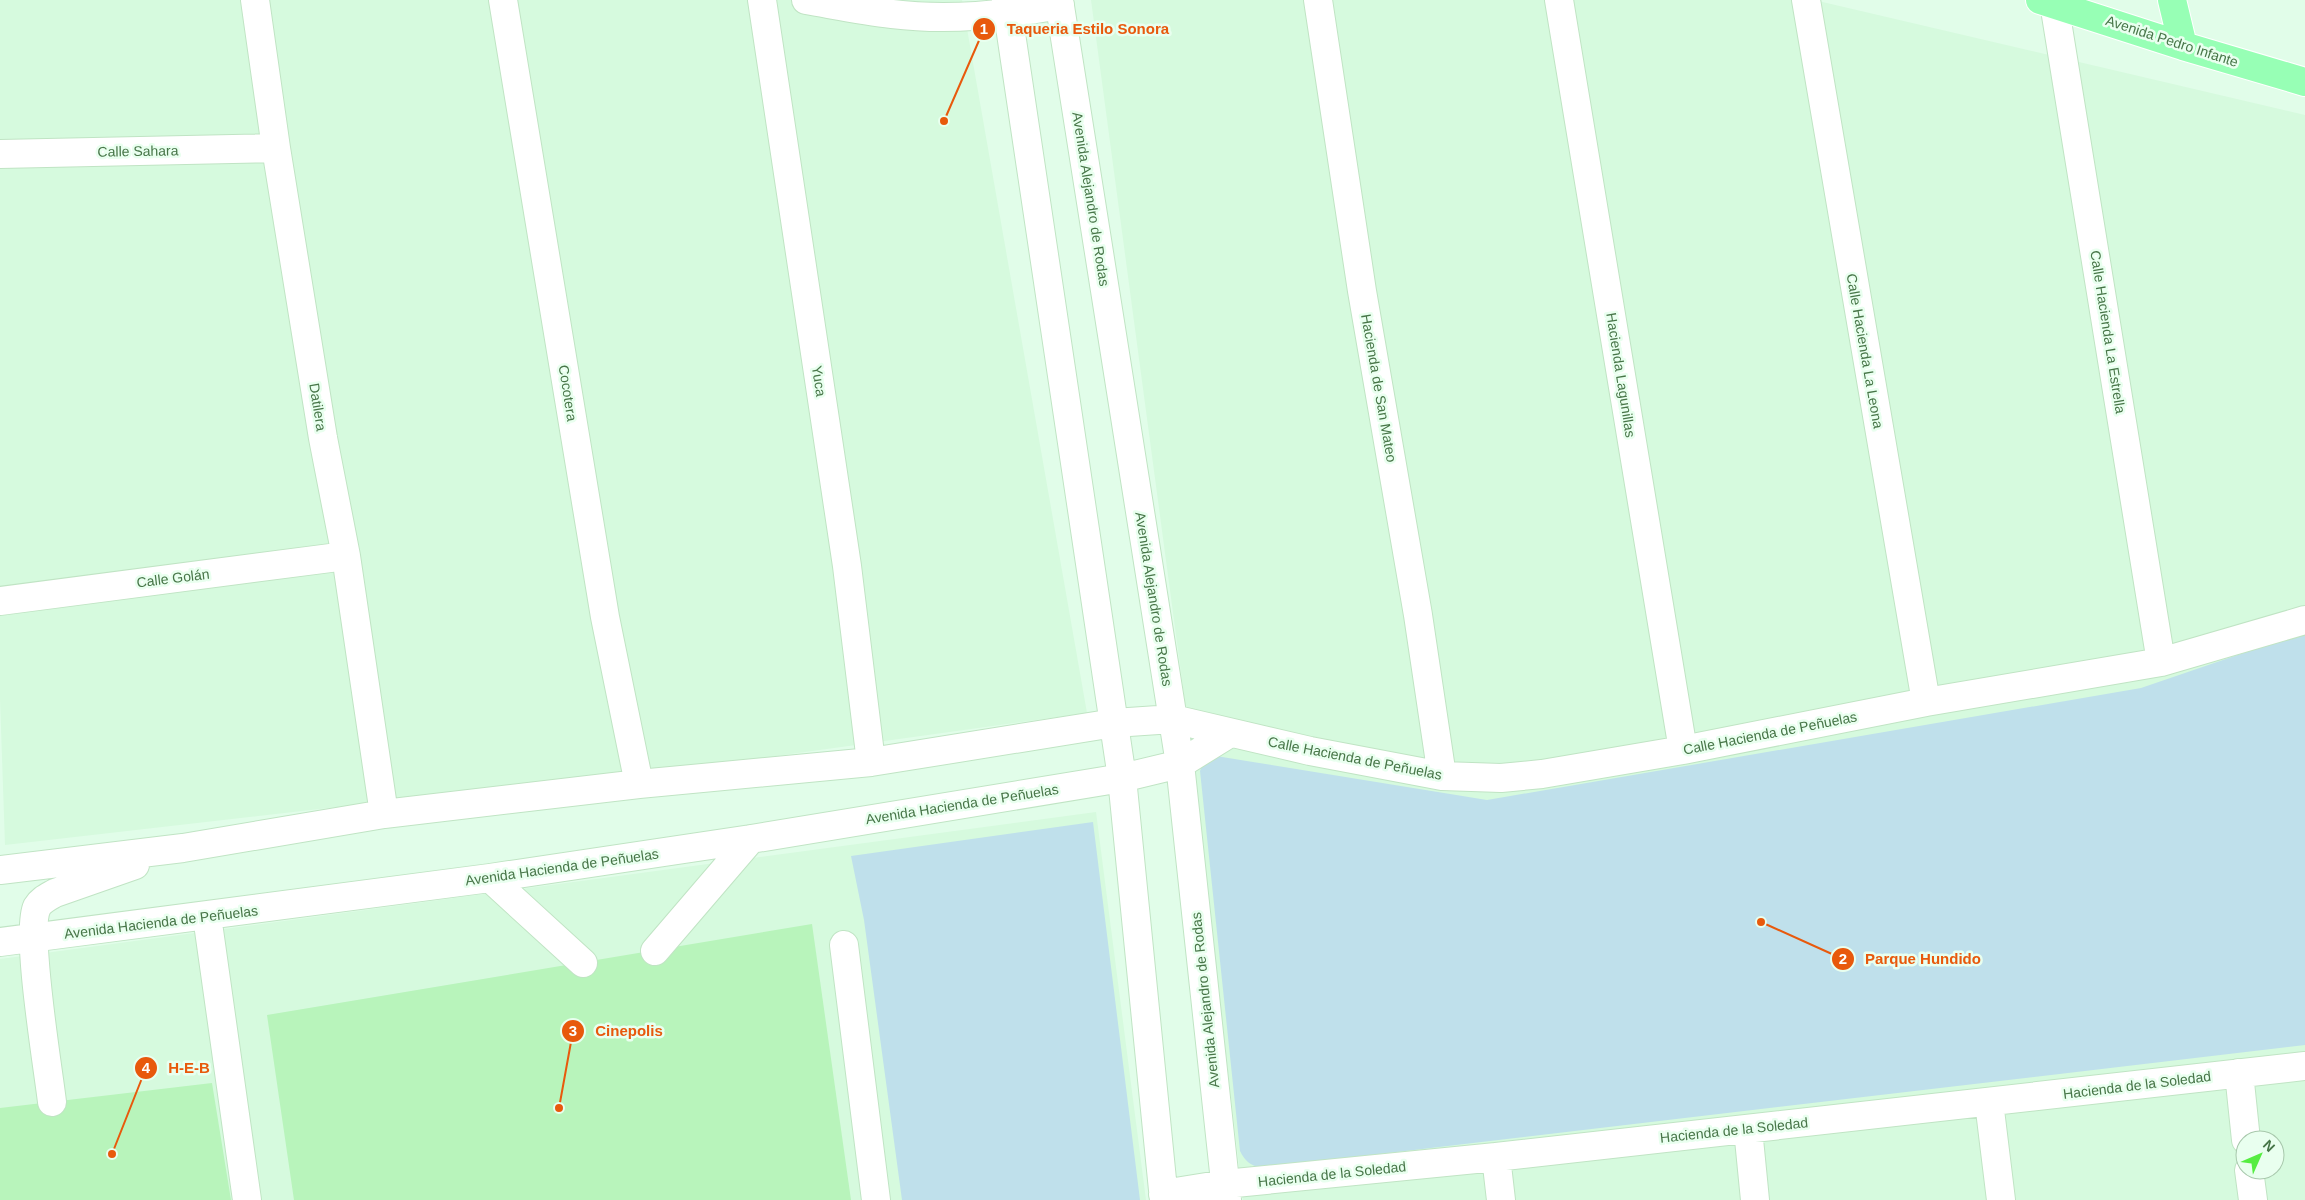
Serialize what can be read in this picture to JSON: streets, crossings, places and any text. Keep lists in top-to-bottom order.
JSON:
{
  "streets": {
    "main road": ["Avenida Pedro Infante"],
    "street": [
      "Calle Sahara",
      "Avenida Alejandro de Rodas",
      "Calle Hacienda La Estrella",
      "Calle Hacienda La Leona",
      "Hacienda Lagunillas",
      "Yuca",
      "Hacienda de San Mateo",
      "Cocotera",
      "Datilera",
      "Calle Golán",
      "Calle Hacienda de Peñuelas",
      "Avenida Hacienda de Peñuelas",
      "Hacienda de la Soledad"
    ]
  },
  "crossings": [
    ["Avenida Pedro Infante", "Calle Hacienda La Estrella"],
    ["Calle Sahara", "Datilera"],
    ["Avenida Alejandro de Rodas", "Calle Hacienda de Peñuelas"],
    ["Avenida Alejandro de Rodas", "Hacienda de la Soledad"],
    ["Calle Hacienda La Estrella", "Calle Hacienda de Peñuelas"],
    ["Calle Hacienda La Leona", "Calle Hacienda de Peñuelas"],
    ["Hacienda Lagunillas", "Calle Hacienda de Peñuelas"],
    ["Hacienda de San Mateo", "Calle Hacienda de Peñuelas"],
    ["Datilera", "Calle Golán"]
  ],
  "places": [
    "Taqueria Estilo Sonora",
    "Parque Hundido",
    "Cinepolis",
    "H-E-B"
  ],
  "north": "top right"
}
